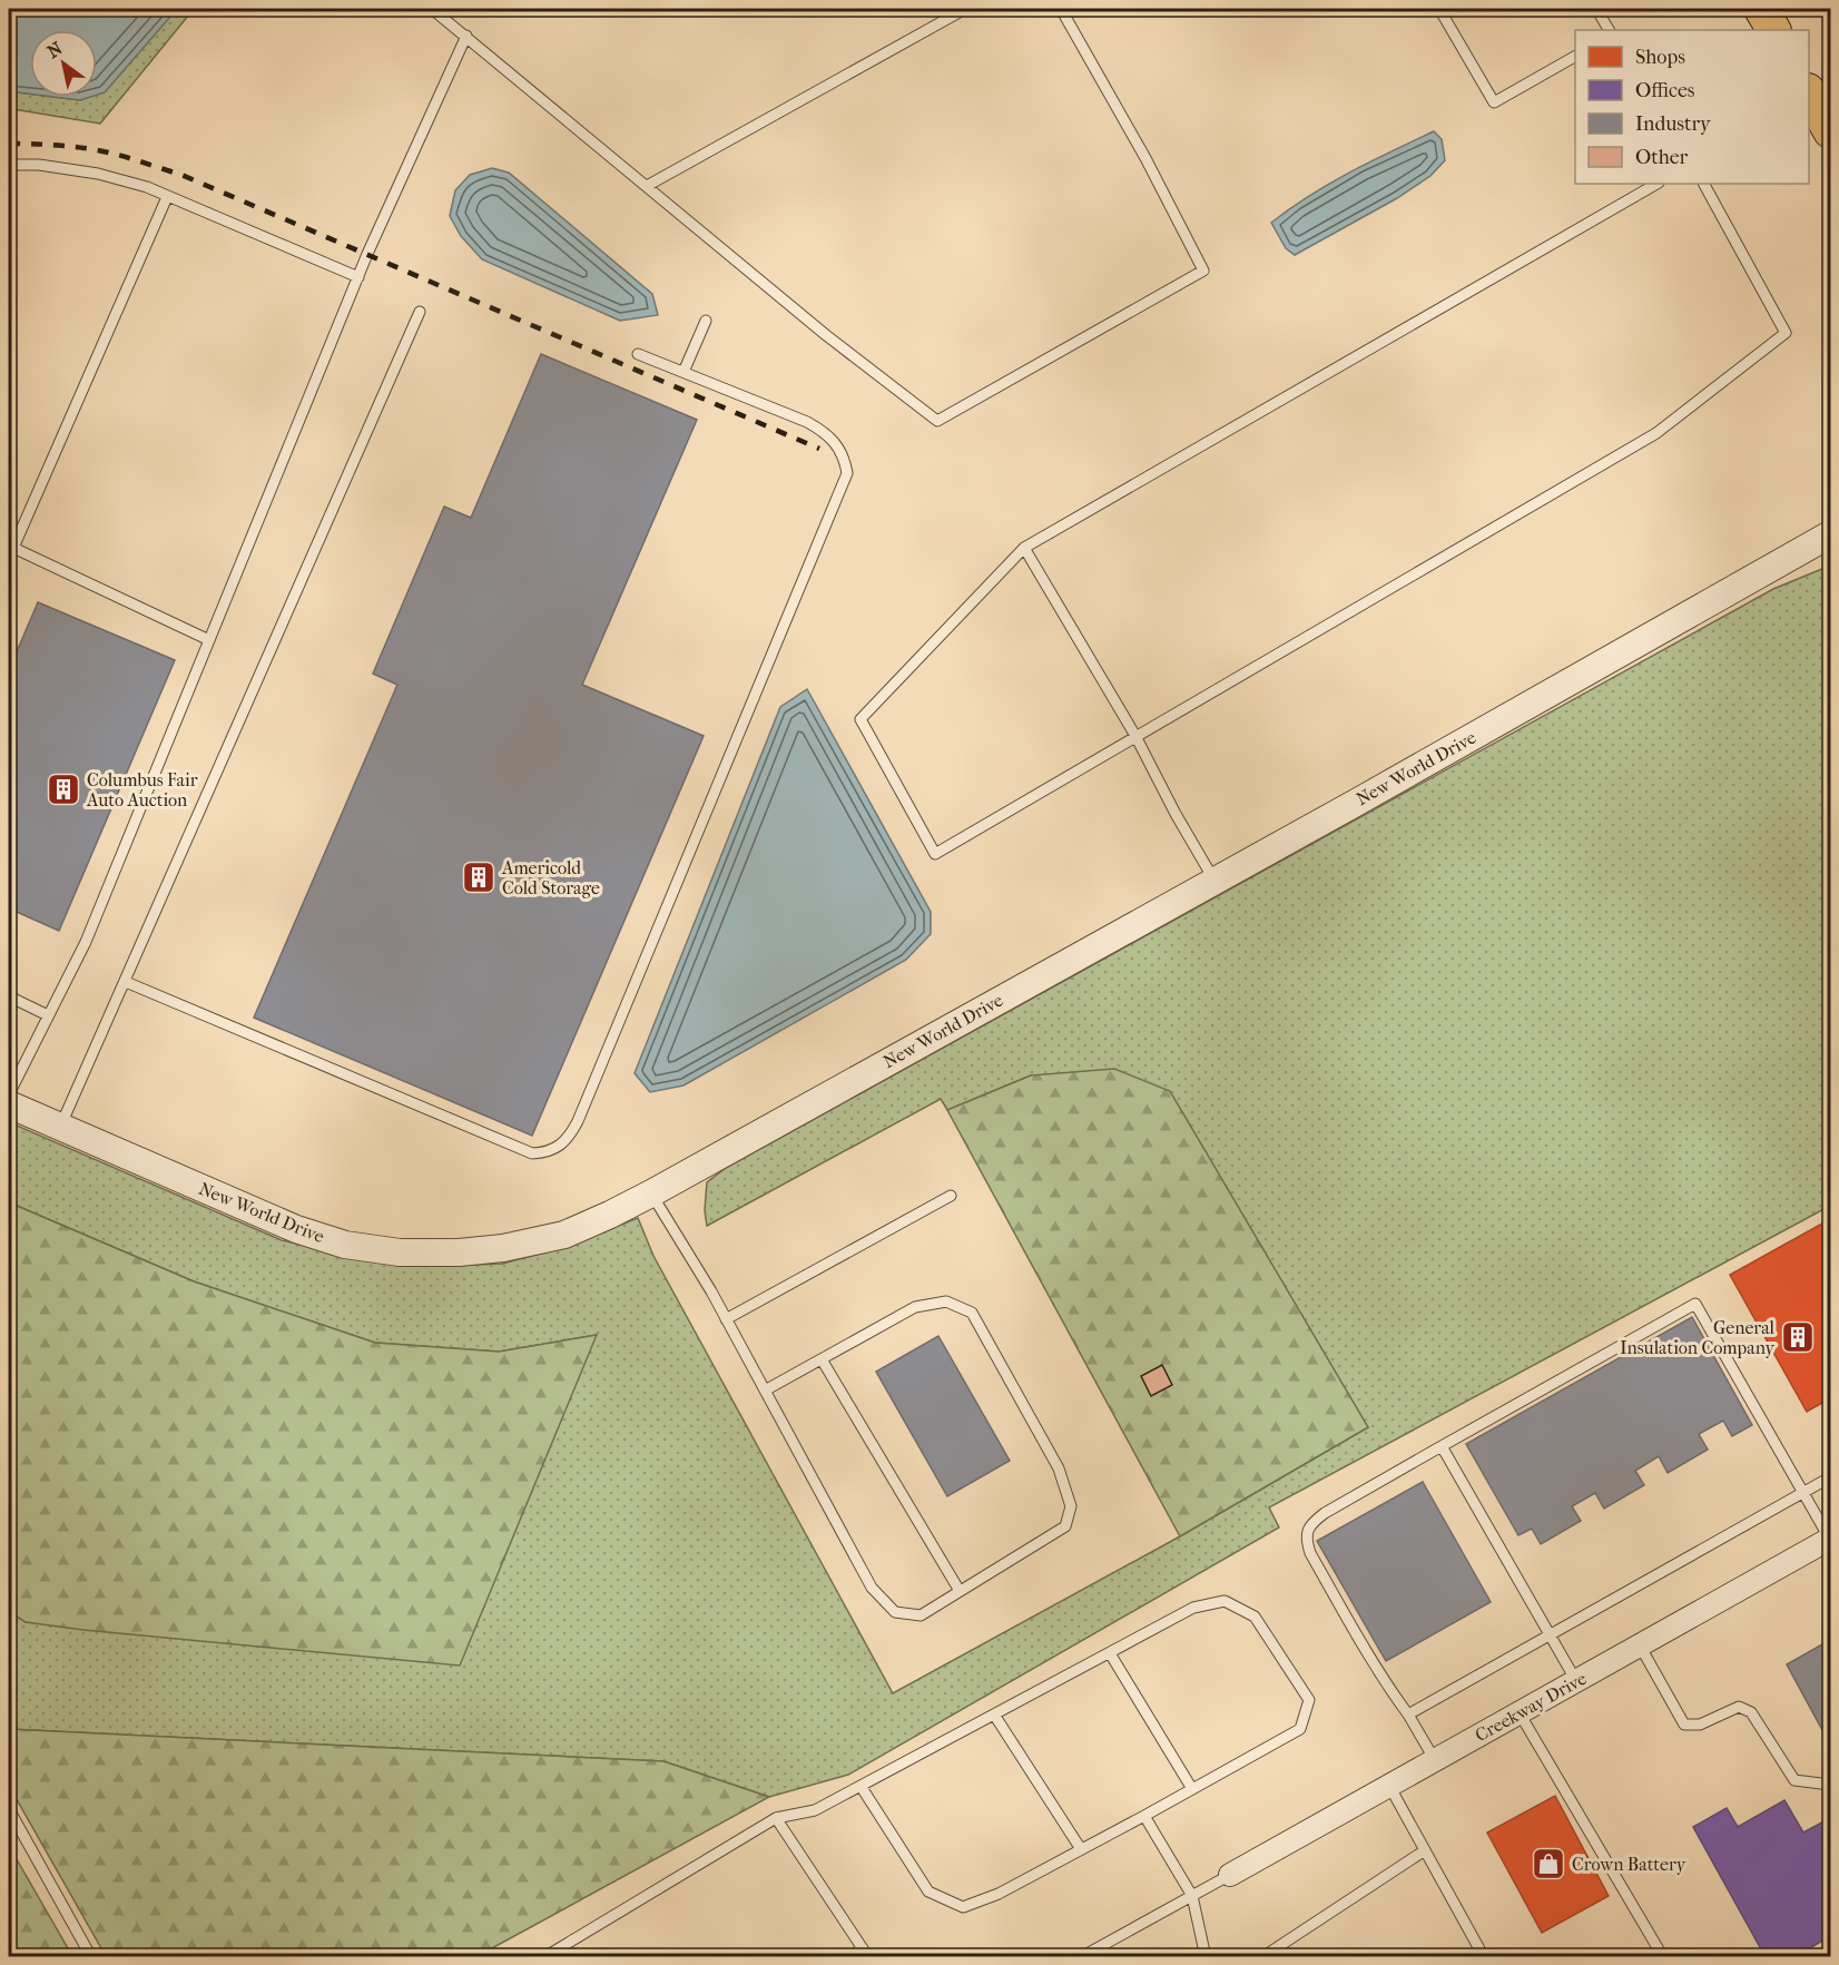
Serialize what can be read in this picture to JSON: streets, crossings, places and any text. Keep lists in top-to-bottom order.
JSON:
{
  "streets": {
    "street": ["New World Drive", "Creekway Drive"]
  },
  "places": {
    "building": ["Columbus Fair Auto Auction", "Americold Cold Storage", "General Insulation Company"],
    "shop": ["Crown Battery"]
  },
  "legend": [
    "Shops",
    "Offices",
    "Industry",
    "Other"
  ],
  "north": "top left"
}
